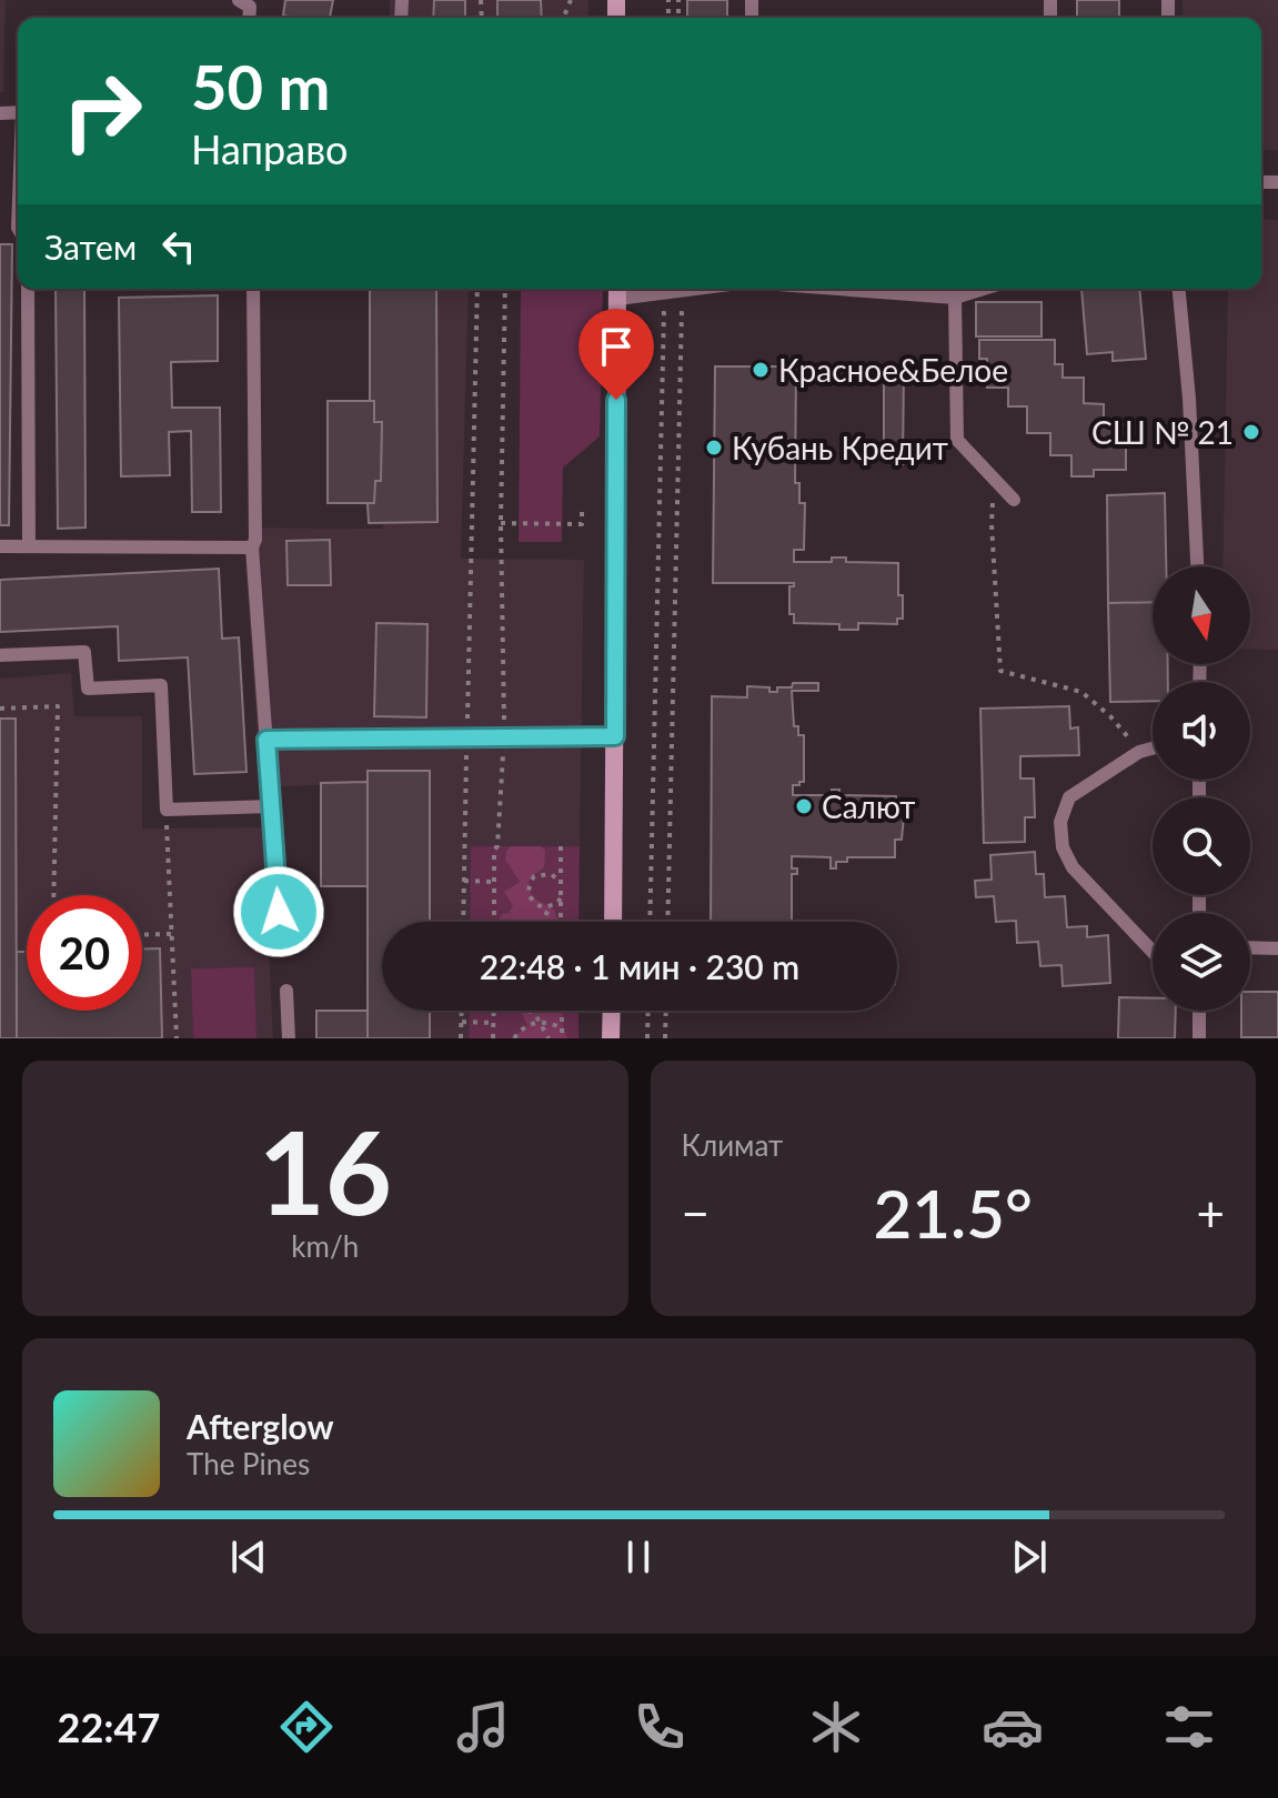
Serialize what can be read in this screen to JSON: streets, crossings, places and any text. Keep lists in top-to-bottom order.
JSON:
{
  "places": [
    "Красное&Белое",
    "СШ № 21",
    "Кубань Кредит",
    "Салют"
  ],
  "north": "bottom",
  "page": {
    "turn": ["50 m", "Направо"],
    "then": "Затем",
    "limit": "20",
    "trip": "22:48 · 1 мин · 230 m",
    "tile": [
      ["16", "km/h"],
      "Климат"
    ],
    "heat": ["−", "21.5°", "+"],
    "song": ["Afterglow", "The Pines"],
    "tabs": "22:47"
  }
}
